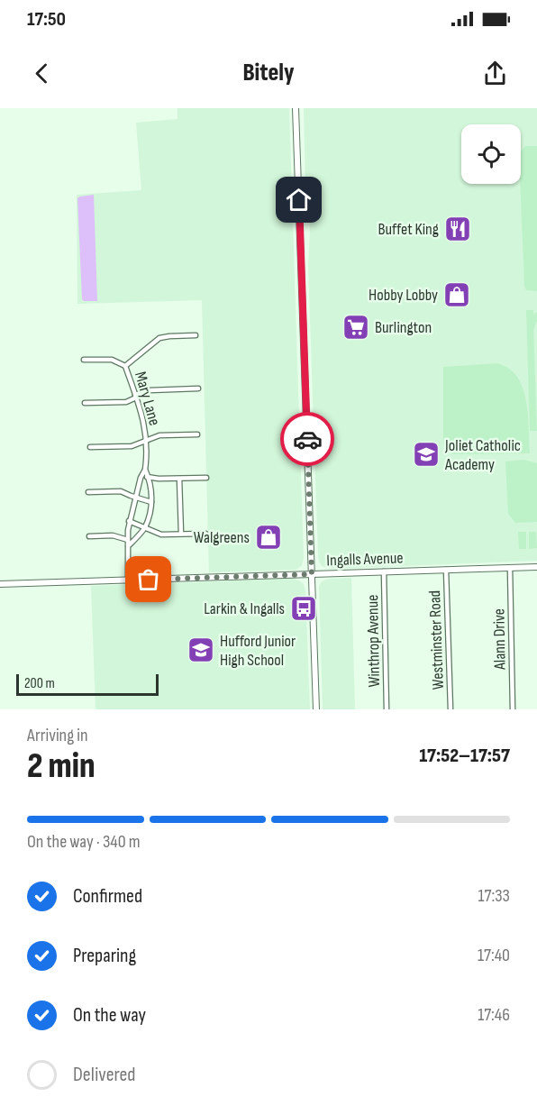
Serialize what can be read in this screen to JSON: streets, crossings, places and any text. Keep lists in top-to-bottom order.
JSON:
{
  "streets": {
    "main road": ["Ingalls Avenue"],
    "street": [
      "Mary Lane",
      "Alann Drive",
      "Westminster Road",
      "Winthrop Avenue"
    ]
  },
  "crossings": [
    ["Mary Lane", "Ingalls Avenue"],
    ["Ingalls Avenue", "Alann Drive"],
    ["Ingalls Avenue", "Westminster Road"],
    ["Ingalls Avenue", "Winthrop Avenue"]
  ],
  "places": {
    "restaurant": ["Buffet King"],
    "shop": ["Hobby Lobby", "Walgreens"],
    "supermarket": ["Burlington"],
    "school or university": ["Joliet Catholic Academy", "Hufford Junior High School"],
    "bus stop": ["Larkin & Ingalls"]
  },
  "scale_bar": "200 m",
  "page": {
    "status": "17:50",
    "header": "Bitely",
    "scale": "200 m",
    "heading": ["2 min", "Arriving in", "17:52–17:57"],
    "bar": "On the way · 340 m",
    "list": [
      ["Confirmed", "17:33"],
      ["Preparing", "17:40"],
      ["On the way", "17:46"],
      "Delivered"
    ]
  }
}
